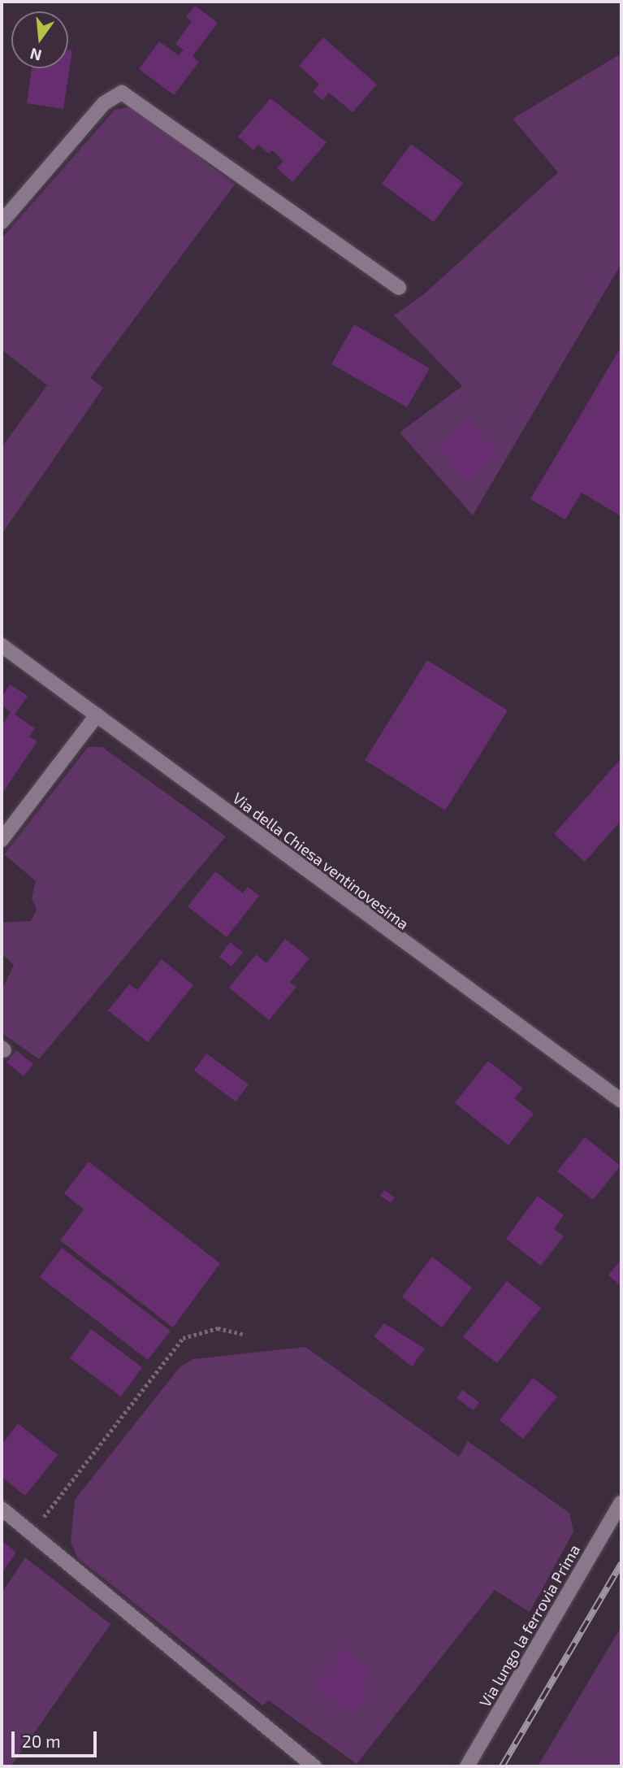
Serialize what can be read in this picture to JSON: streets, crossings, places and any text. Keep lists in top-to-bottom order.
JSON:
{
  "streets": {
    "street": ["Via della Chiesa ventinovesima", "Via lungo la ferrovia Prima"]
  },
  "scale_bar": "20 m",
  "north": "bottom"
}
